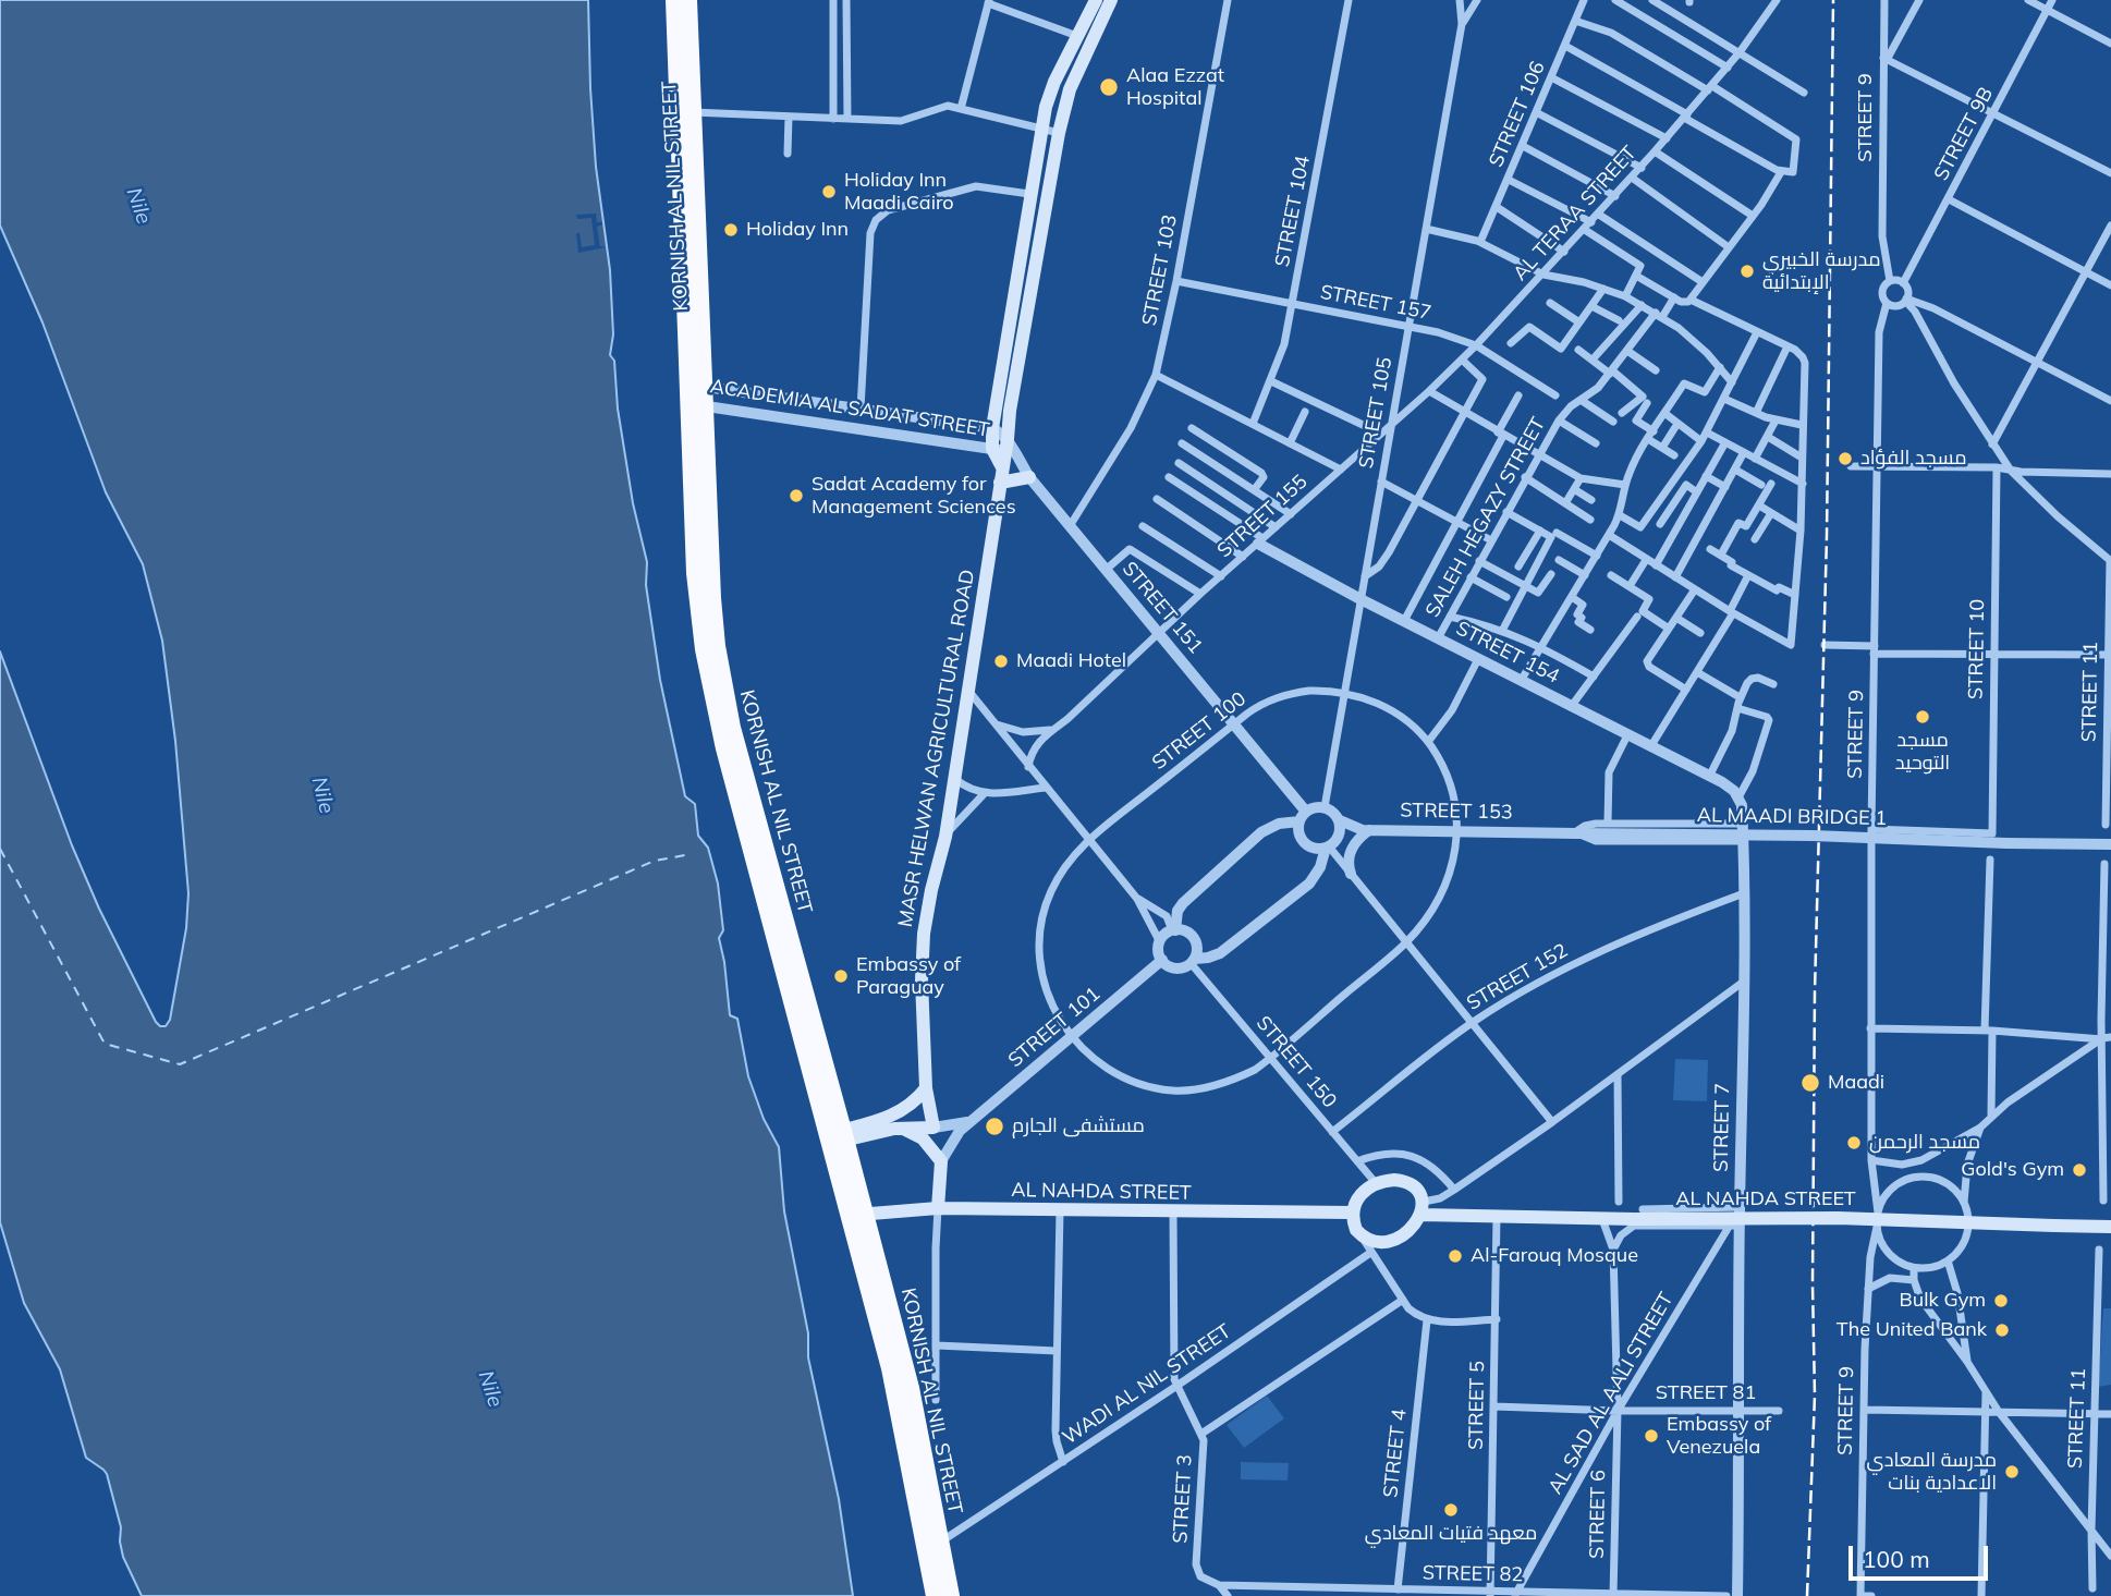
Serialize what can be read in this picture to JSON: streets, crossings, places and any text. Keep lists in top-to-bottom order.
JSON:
{
  "streets": {
    "highway": ["KORNISH AL NIL STREET"],
    "main road": ["MASR HELWAN AGRICULTURAL ROAD", "AL NAHDA STREET"],
    "street": [
      "STREET 106",
      "STREET 9",
      "STREET 9B",
      "STREET 104",
      "AL TERAA STREET",
      "STREET 103",
      "STREET 157",
      "ACADEMIA AL SADAT STREET",
      "STREET 105",
      "STREET 155",
      "SALEH HEGAZY STREET",
      "STREET 151",
      "STREET 10",
      "STREET 154",
      "STREET 11",
      "STREET 100",
      "STREET 153",
      "AL MAADI BRIDGE 1",
      "STREET 152",
      "STREET 101",
      "STREET 150",
      "STREET 7",
      "WADI AL NIL STREET",
      "AL SAD AL AALI STREET",
      "STREET 81",
      "STREET 5",
      "STREET 4",
      "STREET 3",
      "STREET 6",
      "STREET 82"
    ]
  },
  "crossings": [
    ["STREET 9", "STREET 9B"],
    ["STREET 9", "STREET 10"],
    ["KORNISH AL NIL STREET", "ACADEMIA AL SADAT STREET"],
    ["KORNISH AL NIL STREET", "AL NAHDA STREET"],
    ["KORNISH AL NIL STREET", "WADI AL NIL STREET"],
    ["STREET 104", "STREET 157"],
    ["AL TERAA STREET", "STREET 157"],
    ["AL TERAA STREET", "STREET 105"],
    ["AL TERAA STREET", "STREET 155"],
    ["STREET 103", "STREET 157"],
    ["STREET 103", "STREET 151"],
    ["STREET 157", "STREET 105"],
    ["ACADEMIA AL SADAT STREET", "STREET 151"],
    ["ACADEMIA AL SADAT STREET", "MASR HELWAN AGRICULTURAL ROAD"],
    ["STREET 105", "STREET 155"],
    ["STREET 105", "STREET 151"],
    ["STREET 105", "STREET 154"],
    ["STREET 105", "STREET 100"],
    ["STREET 105", "STREET 153"],
    ["STREET 155", "STREET 151"],
    ["STREET 155", "STREET 154"],
    ["SALEH HEGAZY STREET", "STREET 154"],
    ["STREET 151", "STREET 100"],
    ["STREET 151", "MASR HELWAN AGRICULTURAL ROAD"],
    ["STREET 151", "STREET 153"],
    ["STREET 154", "STREET 7"],
    ["STREET 100", "STREET 153"],
    ["STREET 100", "STREET 101"],
    ["STREET 100", "STREET 150"],
    ["STREET 153", "AL MAADI BRIDGE 1"],
    ["STREET 153", "STREET 7"],
    ["STREET 152", "STREET 150"],
    ["STREET 152", "STREET 7"],
    ["STREET 101", "STREET 150"],
    ["STREET 150", "AL NAHDA STREET"],
    ["STREET 7", "AL NAHDA STREET"],
    ["STREET 7", "AL SAD AL AALI STREET"],
    ["STREET 7", "STREET 81"],
    ["AL NAHDA STREET", "AL SAD AL AALI STREET"],
    ["AL NAHDA STREET", "STREET 5"],
    ["AL NAHDA STREET", "STREET 3"],
    ["AL NAHDA STREET", "STREET 6"],
    ["WADI AL NIL STREET", "STREET 3"],
    ["AL SAD AL AALI STREET", "STREET 81"],
    ["AL SAD AL AALI STREET", "STREET 6"],
    ["AL SAD AL AALI STREET", "STREET 82"],
    ["STREET 81", "STREET 5"],
    ["STREET 81", "STREET 6"],
    ["STREET 5", "STREET 82"],
    ["STREET 4", "STREET 82"],
    ["STREET 3", "STREET 82"],
    ["STREET 6", "STREET 82"]
  ],
  "water": ["Nile"],
  "places": [
    "Alaa Ezzat Hospital",
    "Holiday Inn Maadi Cairo",
    "Holiday Inn",
    "مدرسة الخبيري الإبتدائية",
    "مسجد الفؤاد",
    "Sadat Academy for Management Sciences",
    "Maadi Hotel",
    "مسجد التوحيد",
    "Embassy of Paraguay",
    "Maadi",
    "مستشفى الجارم",
    "مسجد الرحمن",
    "Gold's Gym",
    "Al-Farouq Mosque",
    "Bulk Gym",
    "The United Bank",
    "Embassy of Venezuela",
    "مدرسة المعادي الاعدادية بنات",
    "معهد فتيات المعادي"
  ],
  "scale_bar": "100 m"
}
